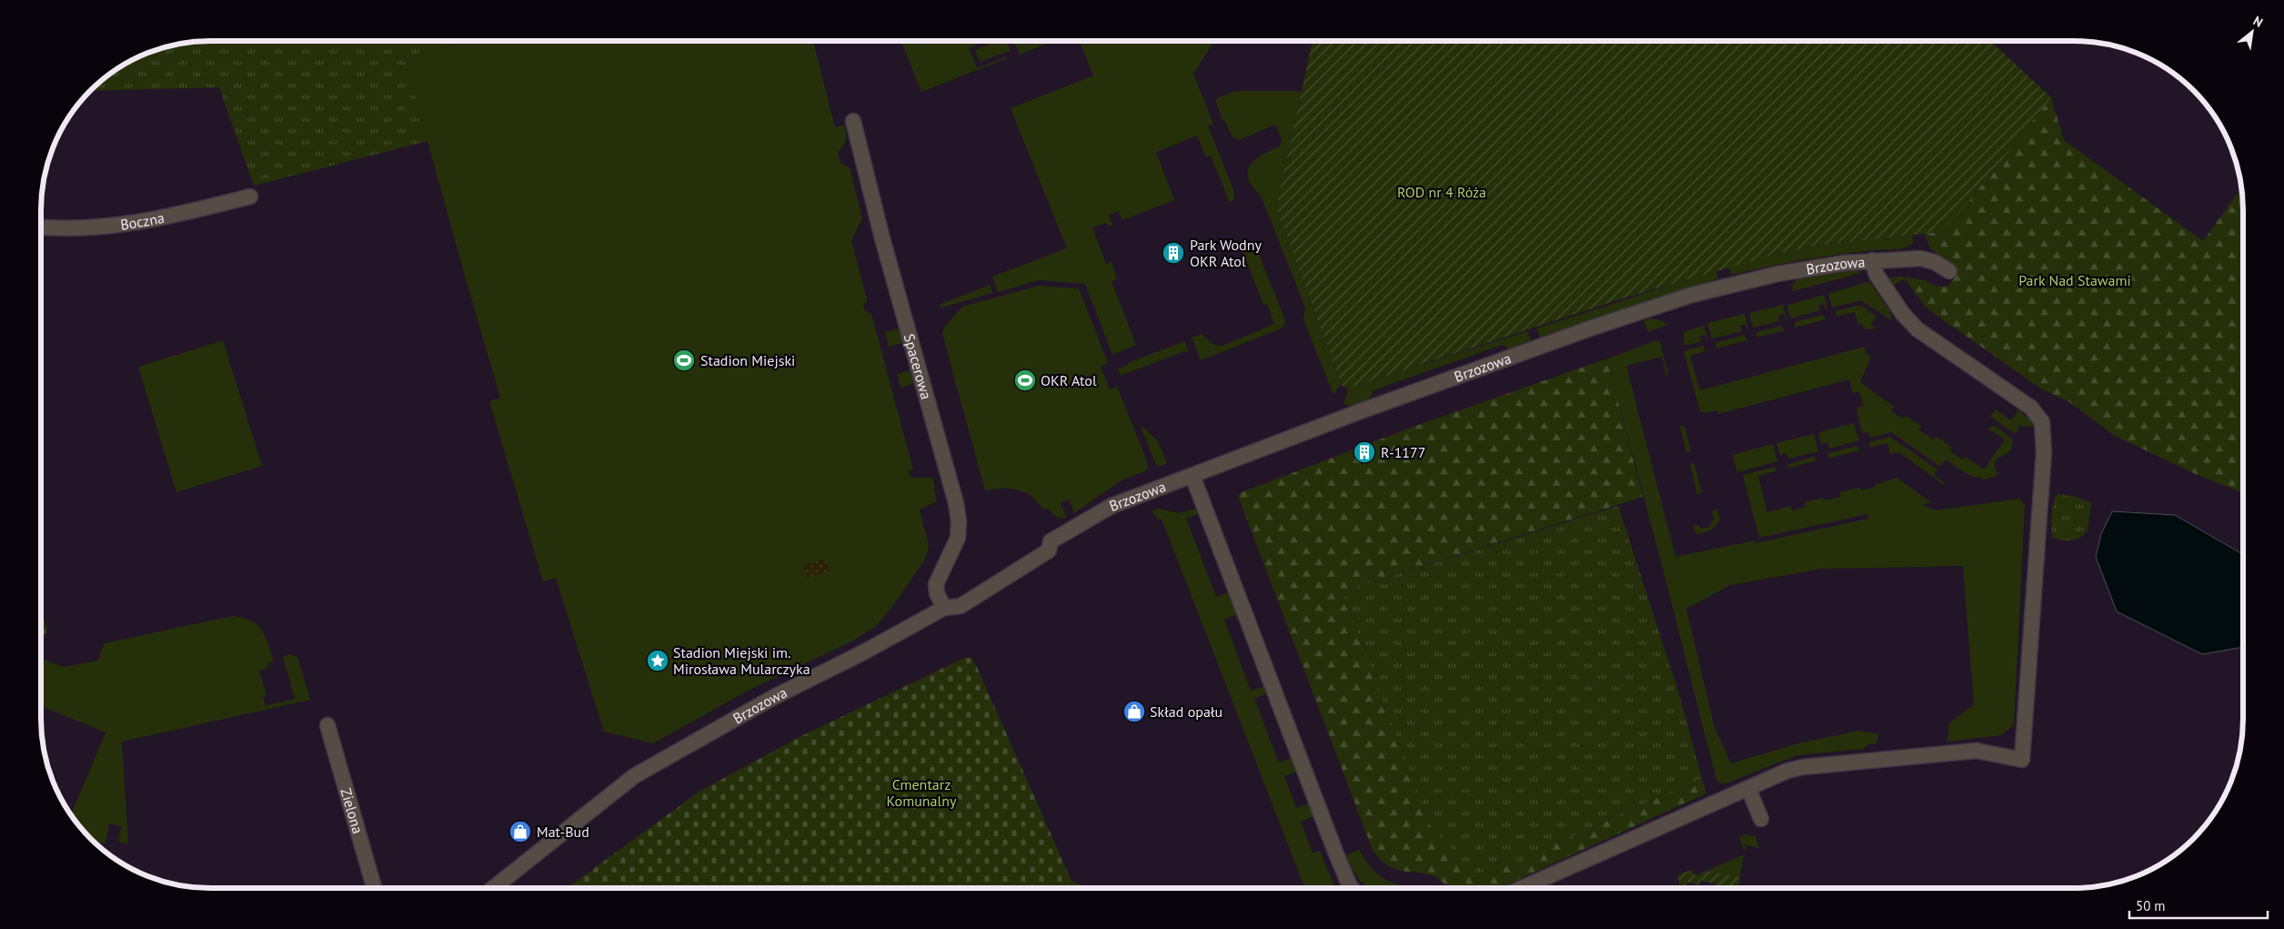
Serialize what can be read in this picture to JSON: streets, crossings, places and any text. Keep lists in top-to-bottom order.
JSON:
{
  "streets": {
    "street": [
      "Boczna",
      "Brzozowa",
      "Spacerowa",
      "Zielona"
    ]
  },
  "crossings": [
    ["Brzozowa", "Spacerowa"]
  ],
  "parks": ["ROD nr 4 Róża", "Park Nad Stawami", "Cmentarz Komunalny"],
  "places": {
    "building": ["Park Wodny OKR Atol", "R-1177"],
    "sports": ["Stadion Miejski", "OKR Atol"],
    "place": ["Stadion Miejski im. Mirosława Mularczyka"],
    "shop": ["Skład opału", "Mat-Bud"]
  },
  "scale_bar": "50 m",
  "north": "top right"
}
